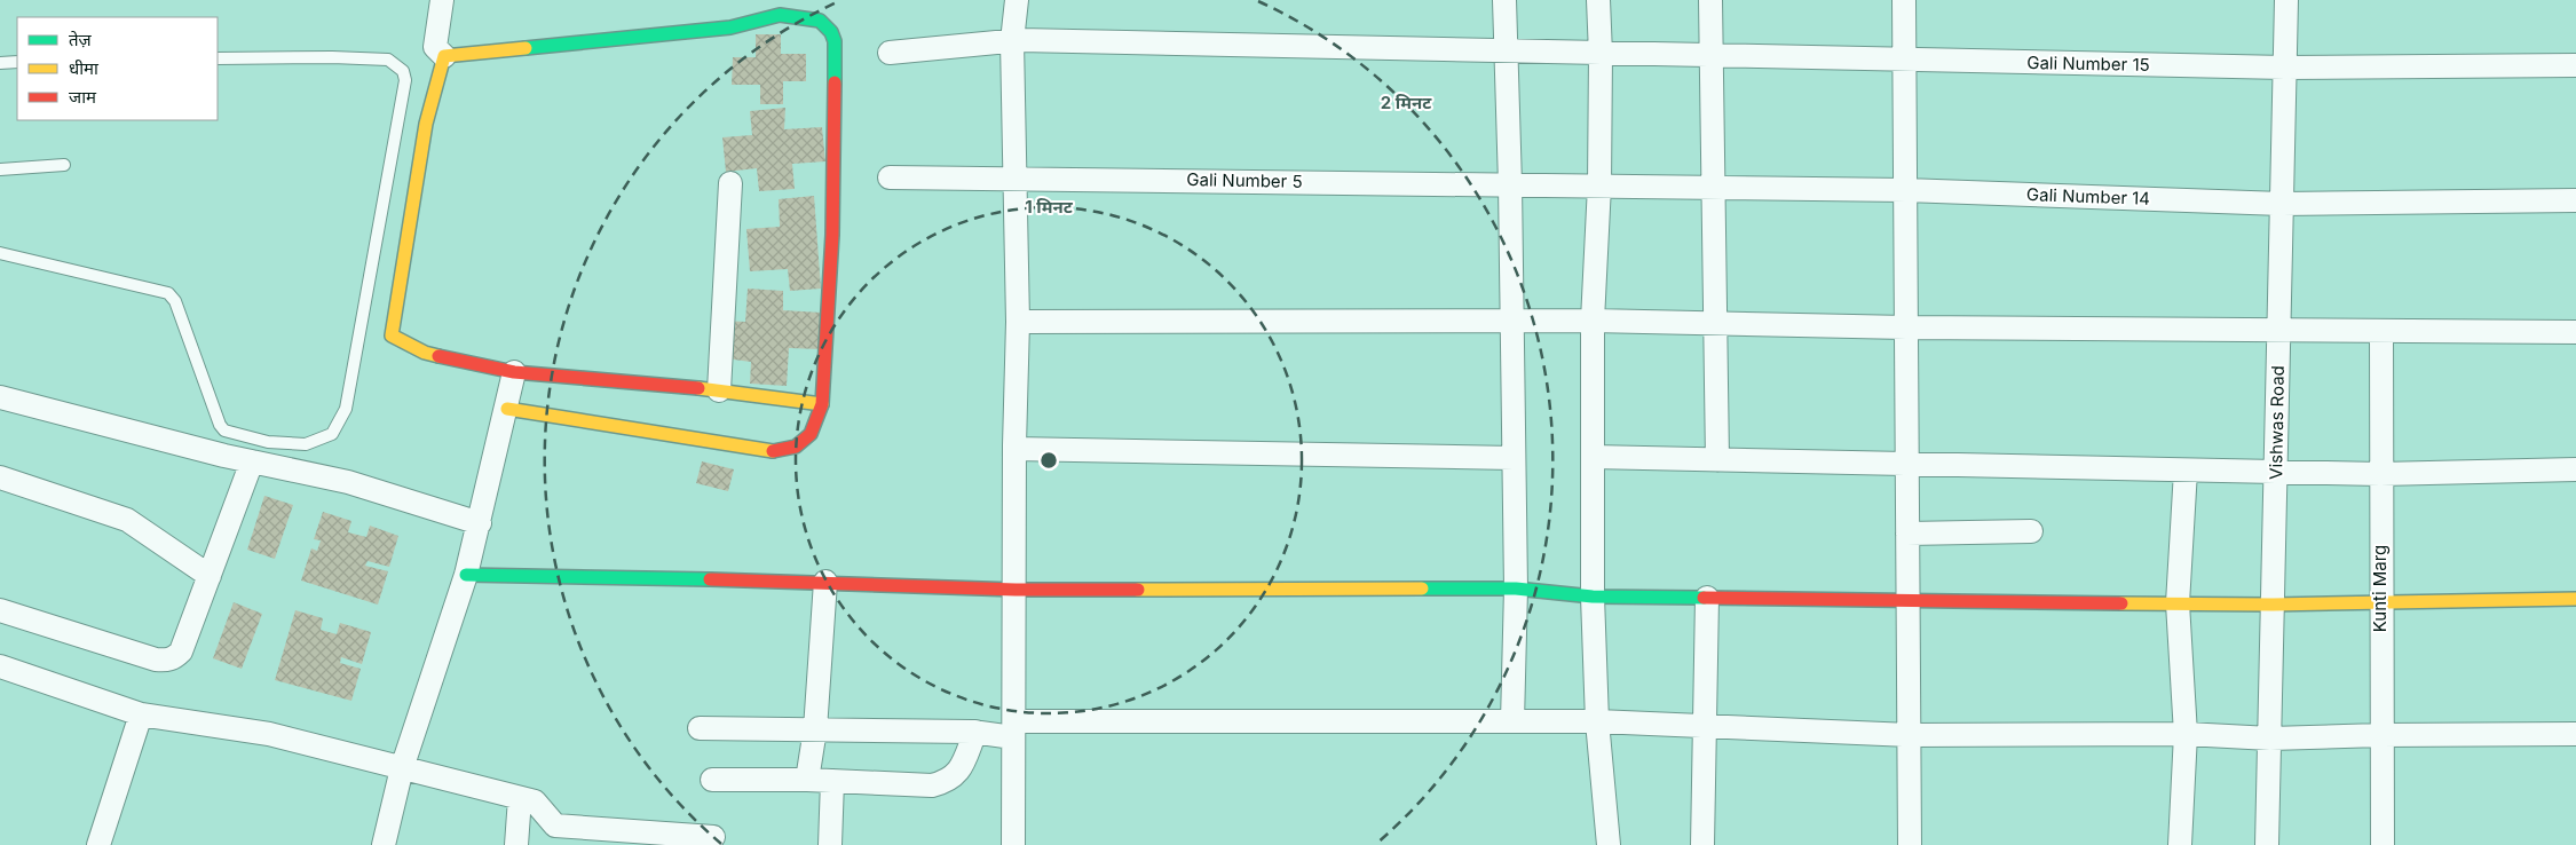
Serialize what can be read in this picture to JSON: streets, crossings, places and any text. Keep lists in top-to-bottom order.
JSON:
{
  "streets": {
    "street": [
      "Gali Number 15",
      "Gali Number 5",
      "Gali Number 14",
      "Vishwas Road",
      "Kunti Marg"
    ]
  },
  "crossings": [
    ["Gali Number 15", "Vishwas Road"],
    ["Gali Number 5", "Gali Number 14"],
    ["Gali Number 14", "Vishwas Road"]
  ],
  "legend": ["तेज़", "धीमा", "जाम"],
  "rings": ["2 मिनट", "1 मिनट"]
}
